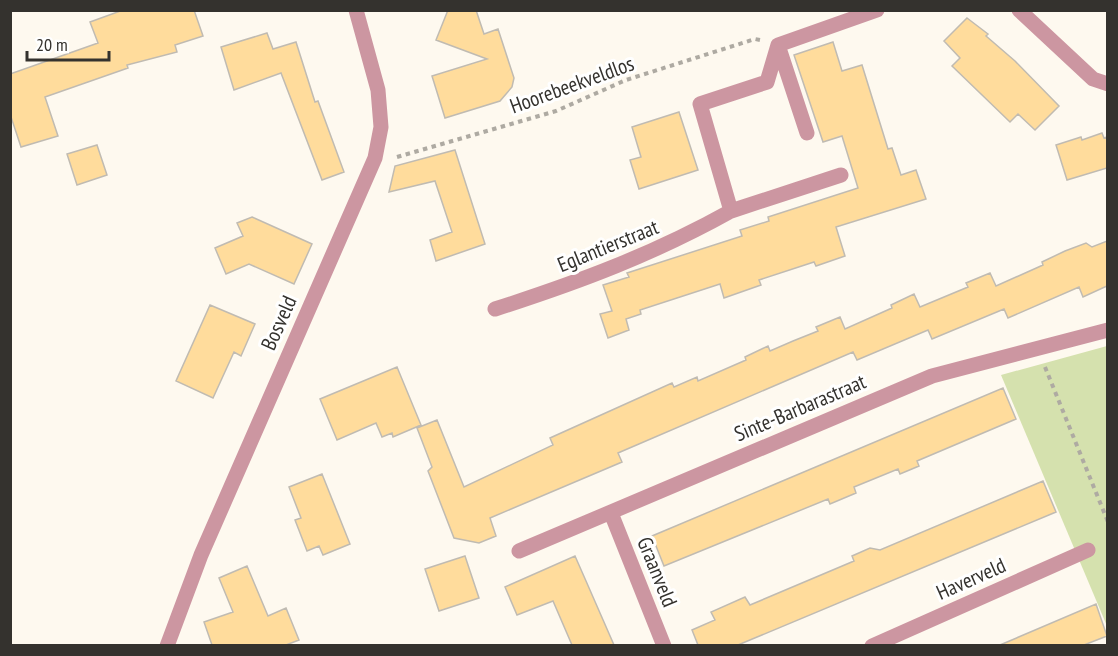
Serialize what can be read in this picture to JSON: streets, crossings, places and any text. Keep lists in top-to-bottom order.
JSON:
{
  "streets": {
    "street": [
      "Eglantierstraat",
      "Bosveld",
      "Sinte-Barbarastraat",
      "Graanveld",
      "Haverveld"
    ],
    "path": ["Hoorebeekveldlos"]
  },
  "crossings": [
    ["Hoorebeekveldlos", "Bosveld"],
    ["Sinte-Barbarastraat", "Graanveld"]
  ],
  "scale_bar": "20 m"
}
